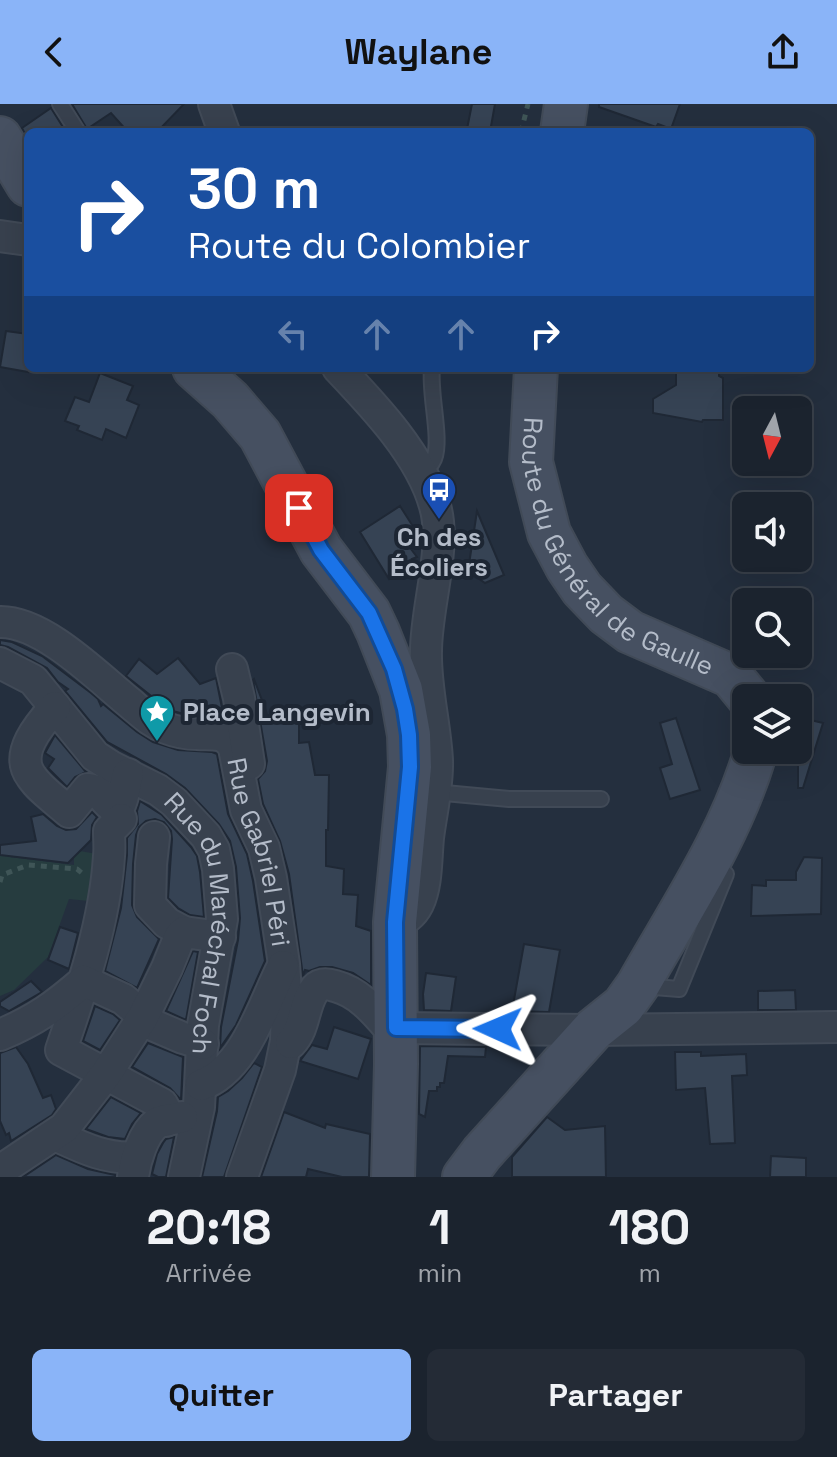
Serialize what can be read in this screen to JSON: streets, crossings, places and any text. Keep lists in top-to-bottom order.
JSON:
{
  "streets": {
    "street": ["Route du Général de Gaulle", "Rue Gabriel Péri", "Rue du Maréchal Foch"]
  },
  "places": {
    "bus stop": ["Ch des Écoliers"],
    "place": ["Place Langevin"]
  },
  "north": "bottom",
  "page": {
    "header": "Waylane",
    "turn": ["30 m", "Route du Colombier"],
    "eta": [
      "20:18",
      "Arrivée",
      "1",
      "min",
      "180",
      "m"
    ],
    "buttons": ["Quitter", "Partager"]
  }
}
